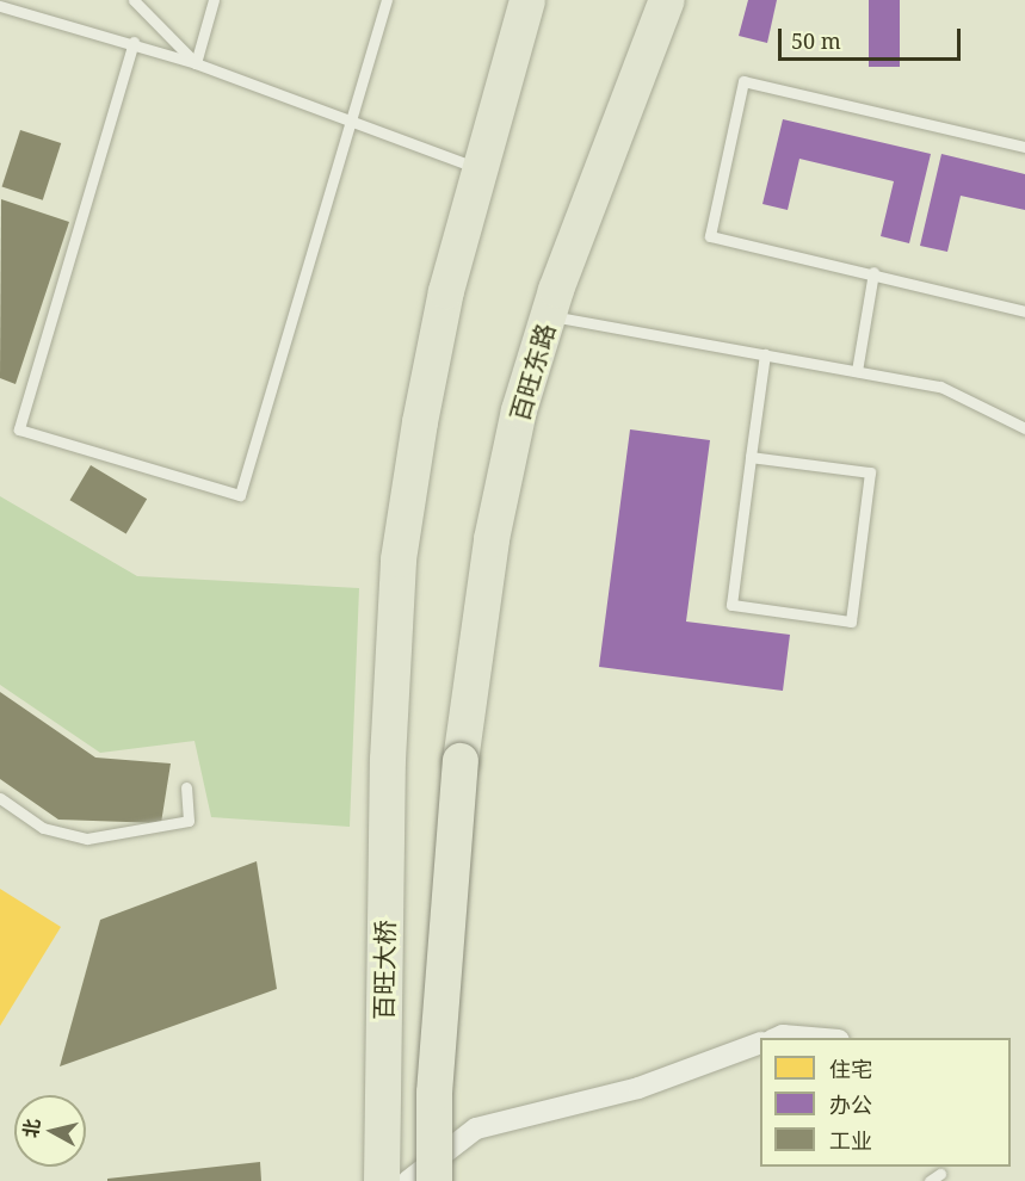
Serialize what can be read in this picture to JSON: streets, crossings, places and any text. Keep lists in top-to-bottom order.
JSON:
{
  "streets": {
    "main road": ["百旺东路", "百旺大桥"]
  },
  "legend": ["住宅", "办公", "工业"],
  "scale_bar": "50 m",
  "north": "left"
}
